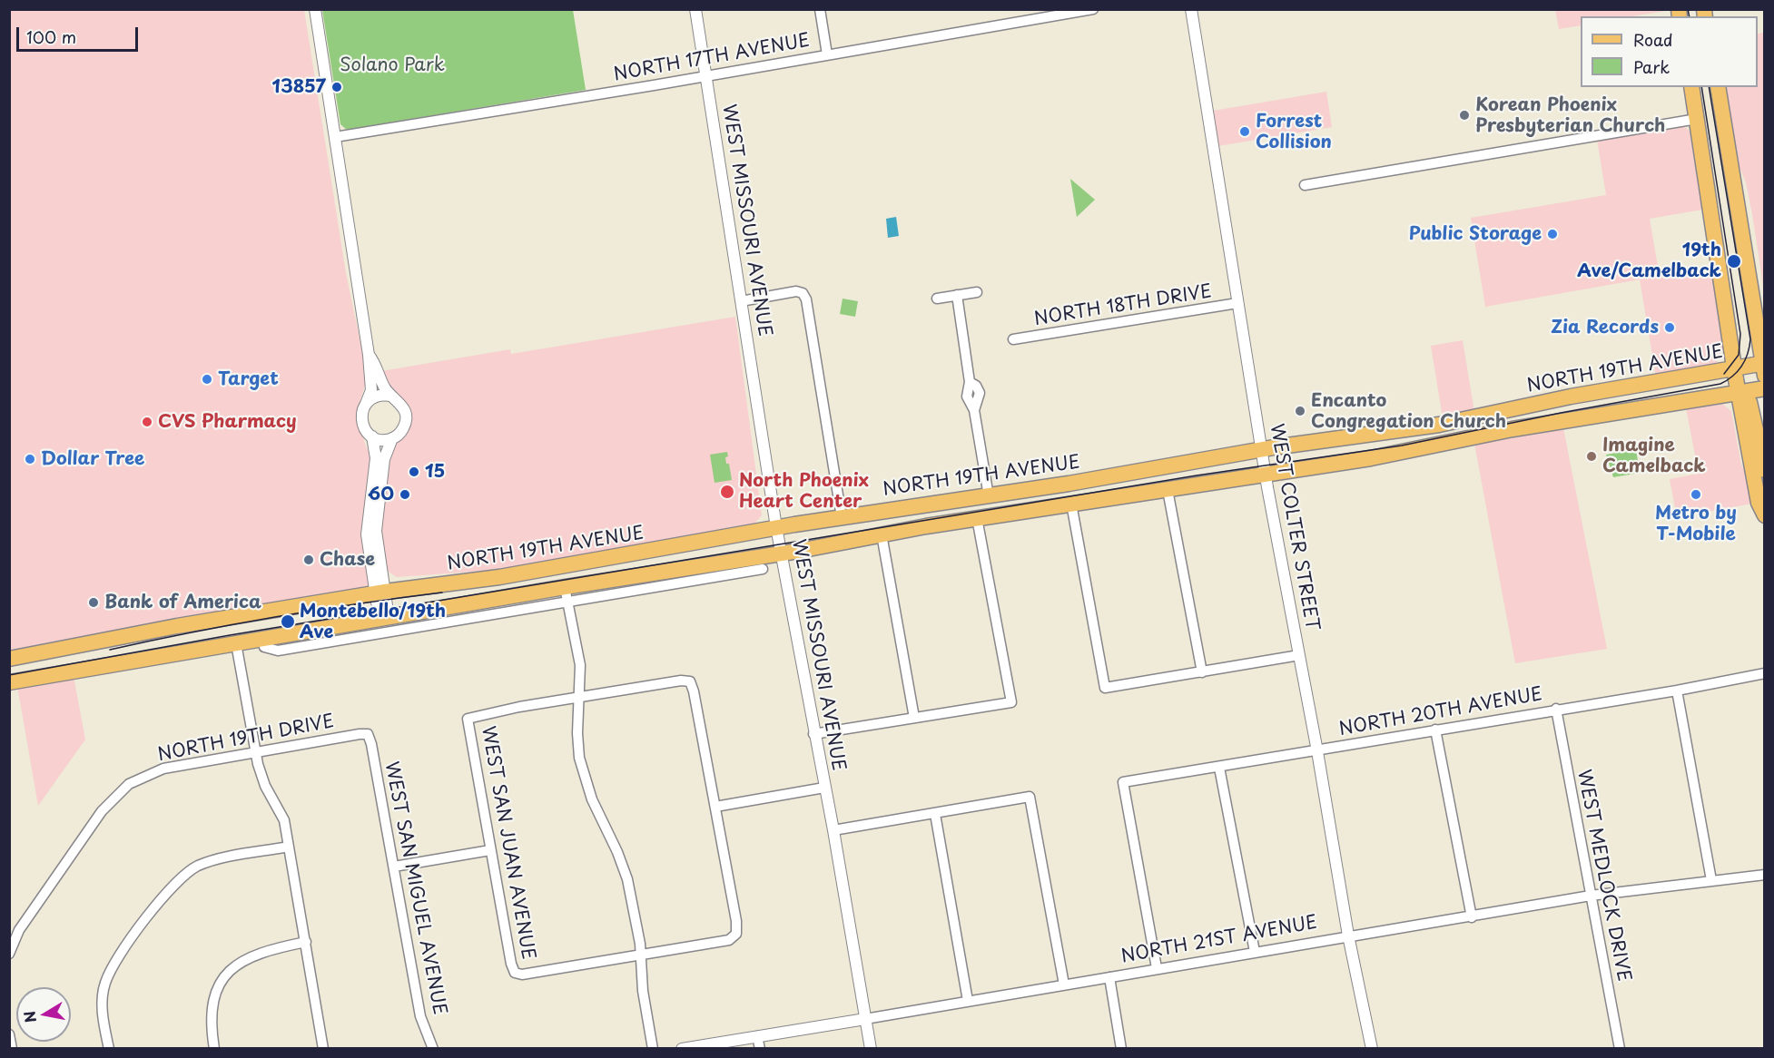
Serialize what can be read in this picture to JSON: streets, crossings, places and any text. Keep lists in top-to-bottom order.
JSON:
{
  "streets": {
    "main road": ["NORTH 19TH AVENUE"],
    "street": [
      "NORTH 17TH AVENUE",
      "WEST MISSOURI AVENUE",
      "NORTH 18TH DRIVE",
      "WEST COLTER STREET",
      "NORTH 20TH AVENUE",
      "NORTH 19TH DRIVE",
      "WEST SAN JUAN AVENUE",
      "WEST MEDLOCK DRIVE",
      "WEST SAN MIGUEL AVENUE",
      "NORTH 21ST AVENUE"
    ]
  },
  "crossings": [
    ["NORTH 17TH AVENUE", "WEST MISSOURI AVENUE"],
    ["WEST MISSOURI AVENUE", "NORTH 19TH AVENUE"],
    ["WEST MISSOURI AVENUE", "NORTH 21ST AVENUE"],
    ["NORTH 18TH DRIVE", "WEST COLTER STREET"],
    ["NORTH 19TH AVENUE", "WEST COLTER STREET"],
    ["WEST COLTER STREET", "NORTH 20TH AVENUE"],
    ["WEST COLTER STREET", "NORTH 21ST AVENUE"],
    ["NORTH 20TH AVENUE", "WEST MEDLOCK DRIVE"],
    ["NORTH 20TH AVENUE", "NORTH 21ST AVENUE"],
    ["NORTH 19TH DRIVE", "WEST SAN MIGUEL AVENUE"],
    ["WEST MEDLOCK DRIVE", "NORTH 21ST AVENUE"]
  ],
  "parks": ["Solano Park"],
  "places": [
    "13857",
    "Korean Phoenix Presbyterian Church",
    "Forrest Collision",
    "Public Storage",
    "19th Ave/Camelback",
    "Zia Records",
    "Target",
    "Encanto Congregation Church",
    "CVS Pharmacy",
    "Imagine Camelback",
    "Dollar Tree",
    "15",
    "North Phoenix Heart Center",
    "60",
    "Metro by T-Mobile",
    "Chase",
    "Bank of America",
    "Montebello/19th Ave"
  ],
  "legend": ["Road", "Park"],
  "scale_bar": "100 m",
  "north": "left"
}
